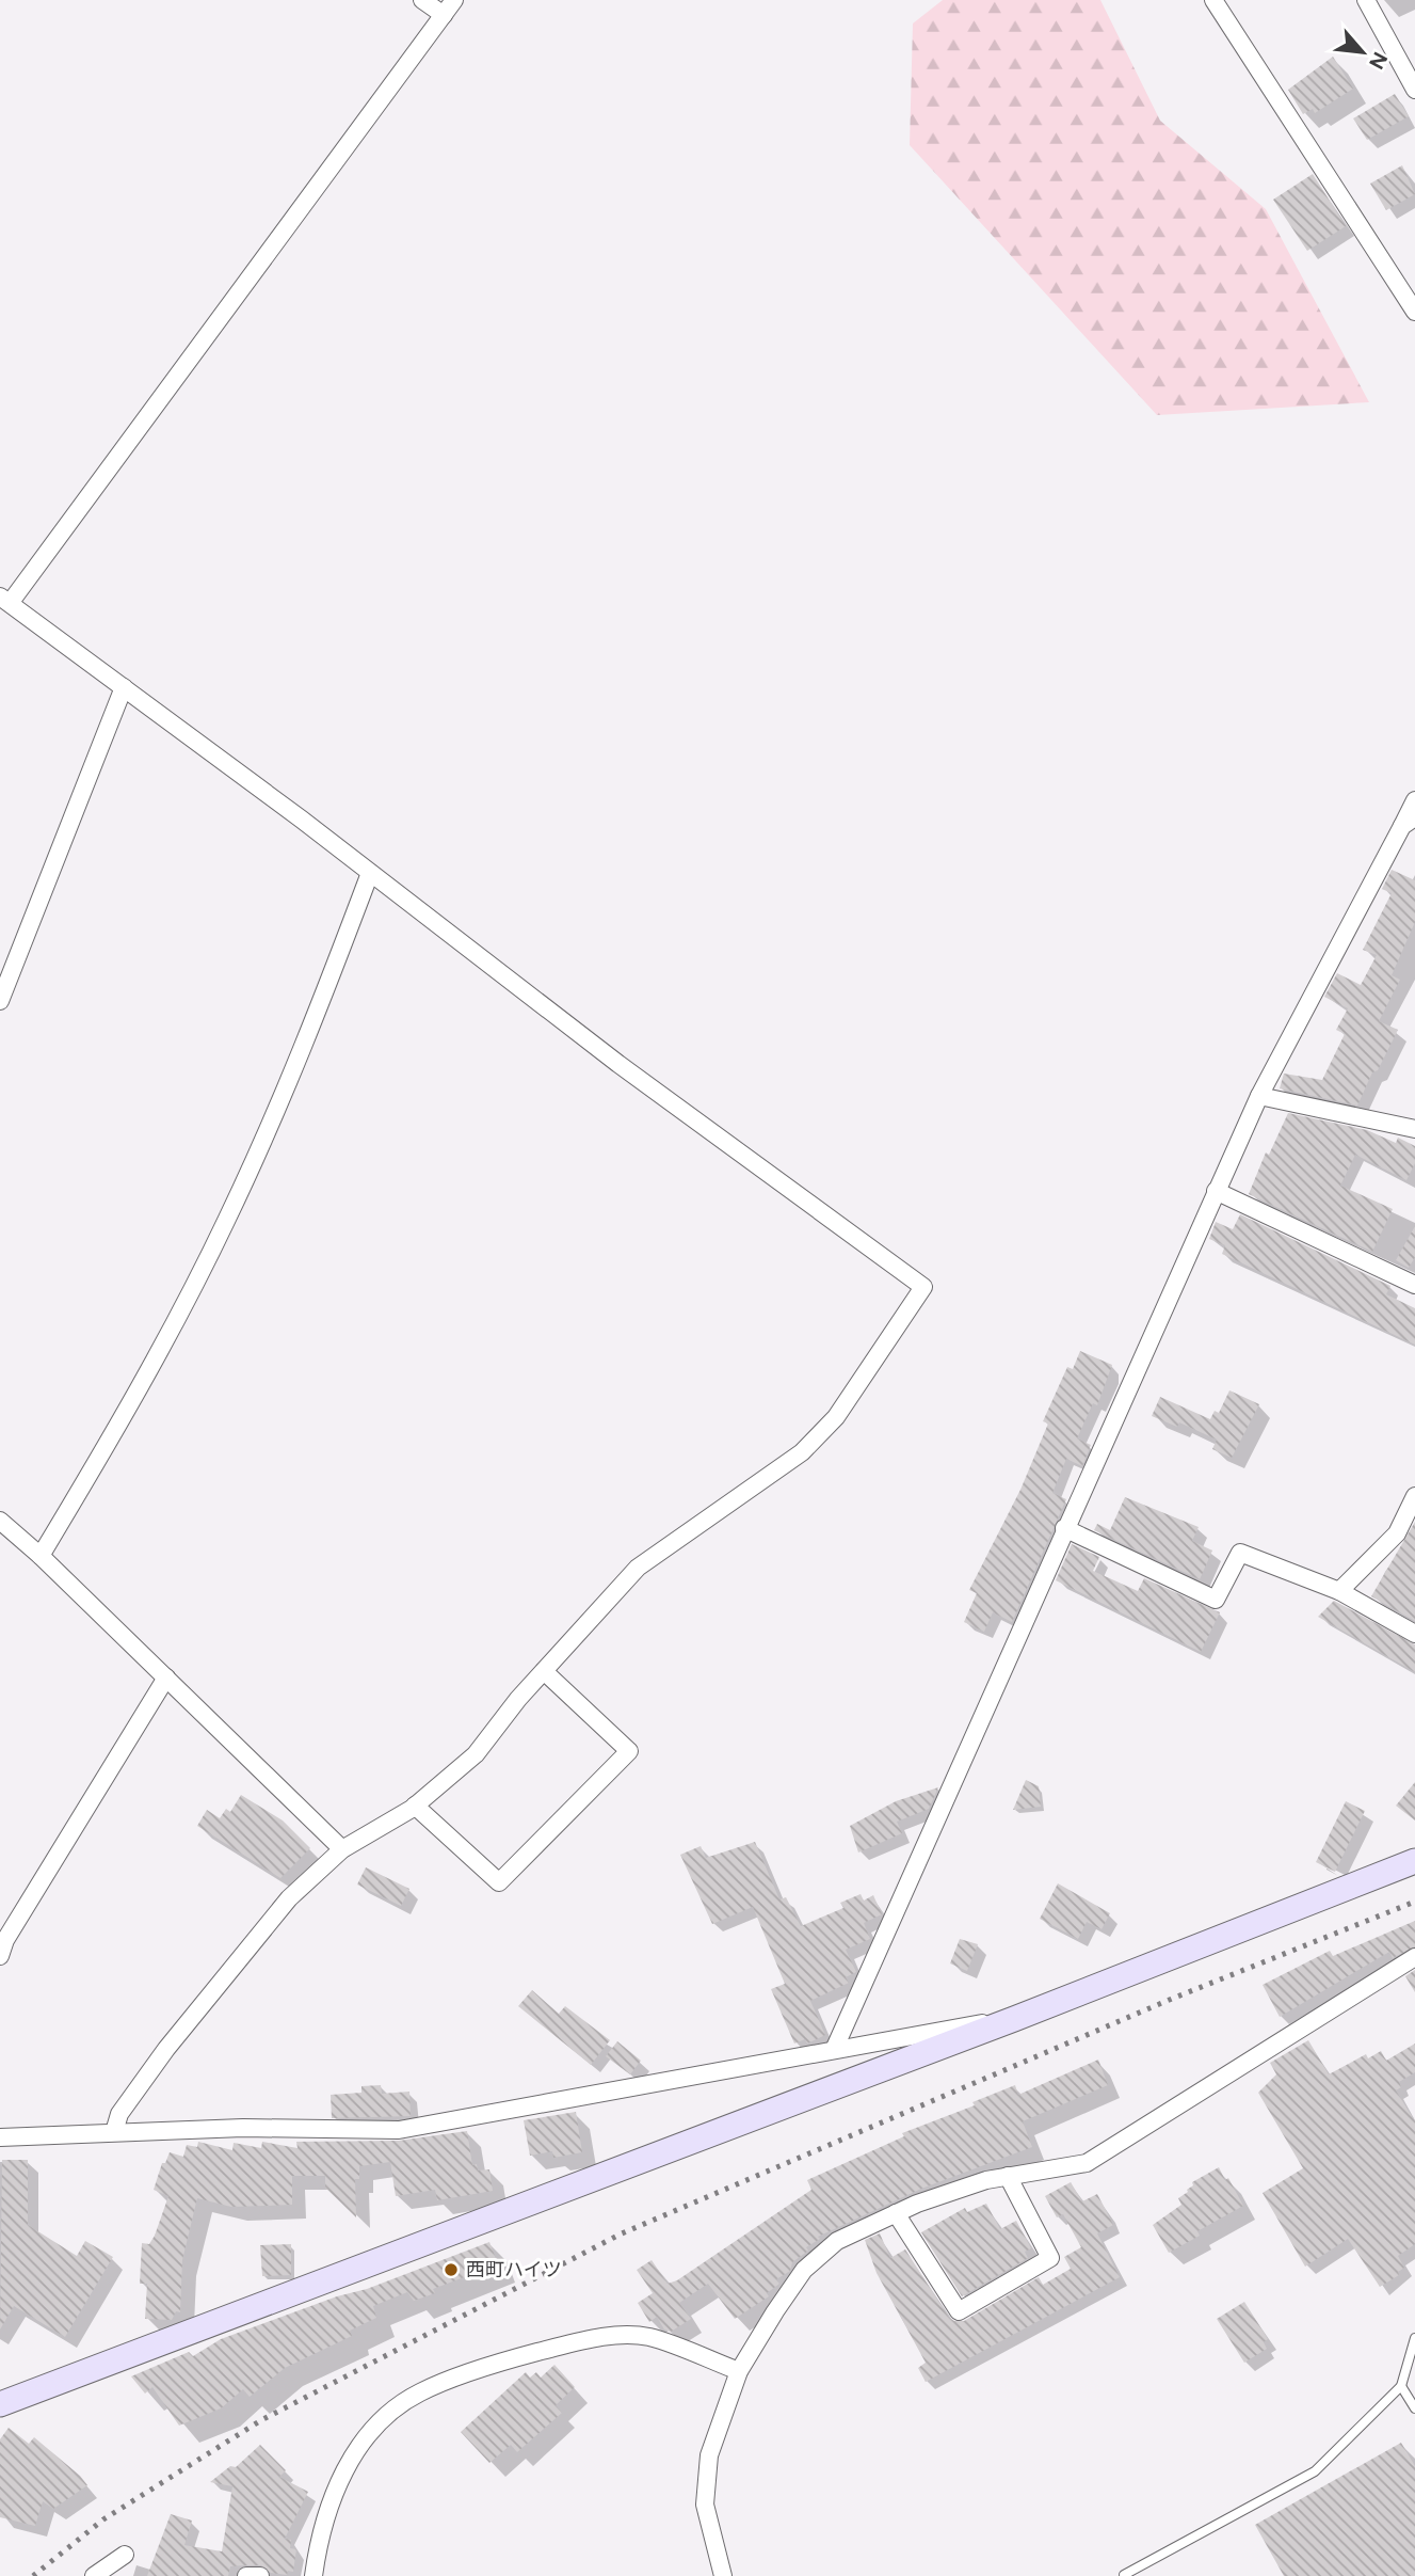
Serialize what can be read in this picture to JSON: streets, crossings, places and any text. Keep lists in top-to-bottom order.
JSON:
{
  "places": ["西町ハイツ"],
  "north": "bottom right"
}
